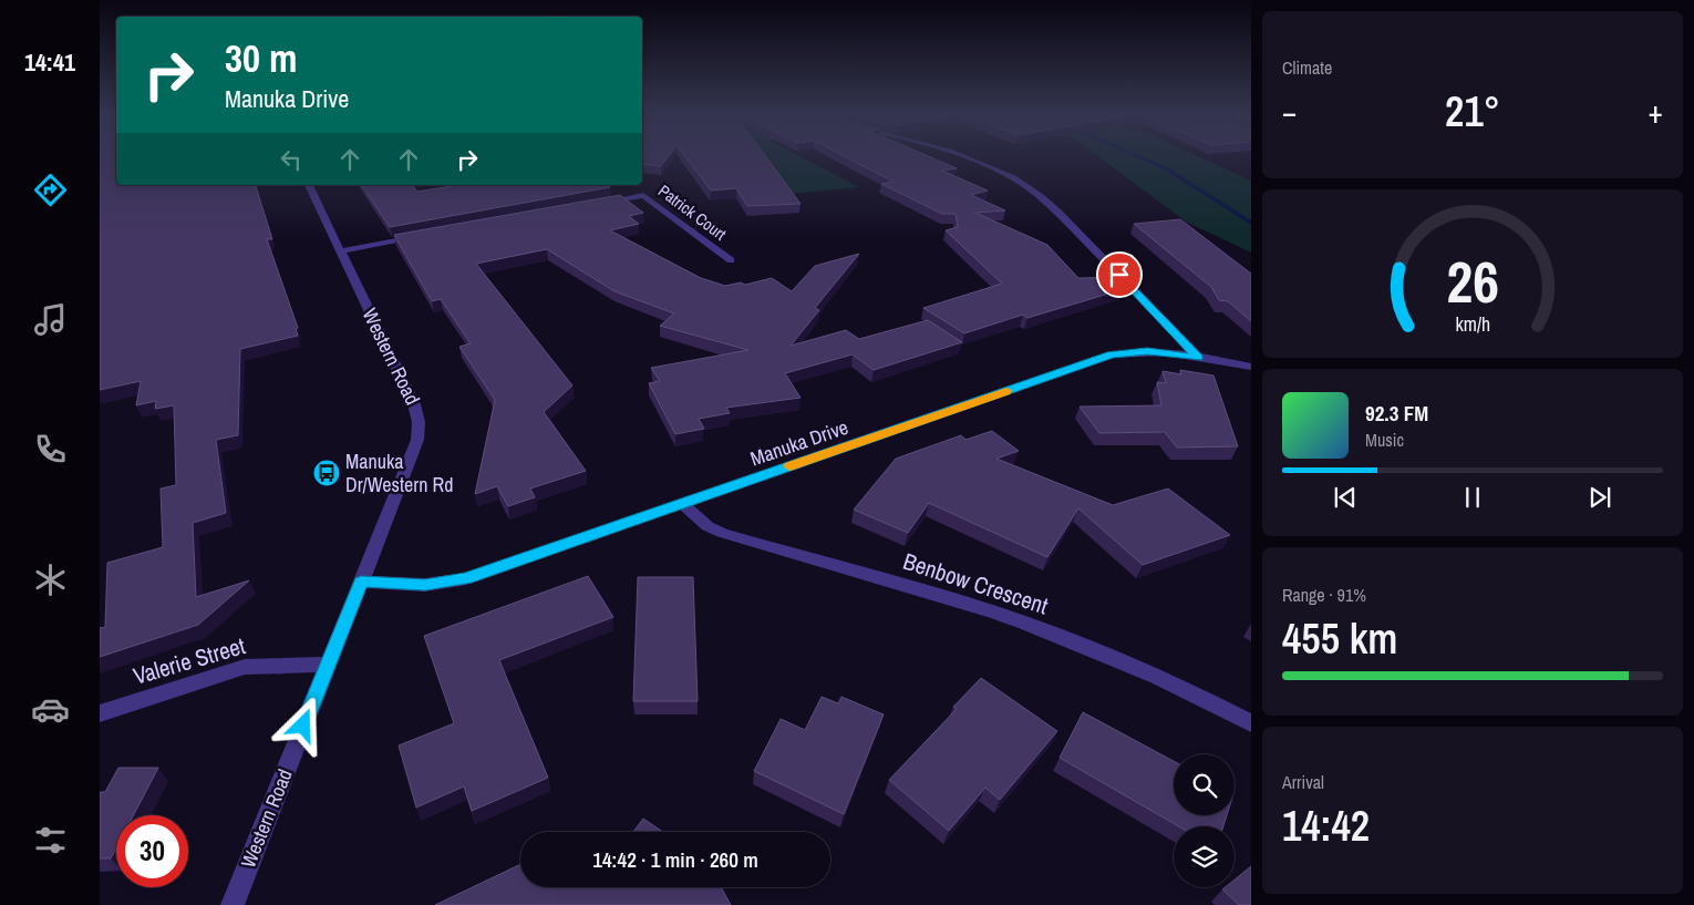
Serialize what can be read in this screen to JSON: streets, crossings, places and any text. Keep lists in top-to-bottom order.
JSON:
{
  "streets": {
    "street": [
      "Patrick Court",
      "Western Road",
      "Manuka Drive",
      "Benbow Crescent",
      "Valerie Street"
    ]
  },
  "crossings": [
    ["Western Road", "Manuka Drive"],
    ["Western Road", "Valerie Street"],
    ["Manuka Drive", "Benbow Crescent"]
  ],
  "places": {
    "bus stop": ["Manuka Dr/Western Rd"]
  },
  "page": {
    "tabs": "14:41",
    "tile": [
      "Climate",
      ["Range · 91%", "455 km"],
      ["Arrival", "14:42"]
    ],
    "turn": ["30 m", "Manuka Drive"],
    "heat": ["−", "21°", "+"],
    "song": ["92.3 FM", "Music"],
    "limit": "30",
    "trip": "14:42 · 1 min · 260 m",
    "gauge": ["26", "km/h"]
  }
}
